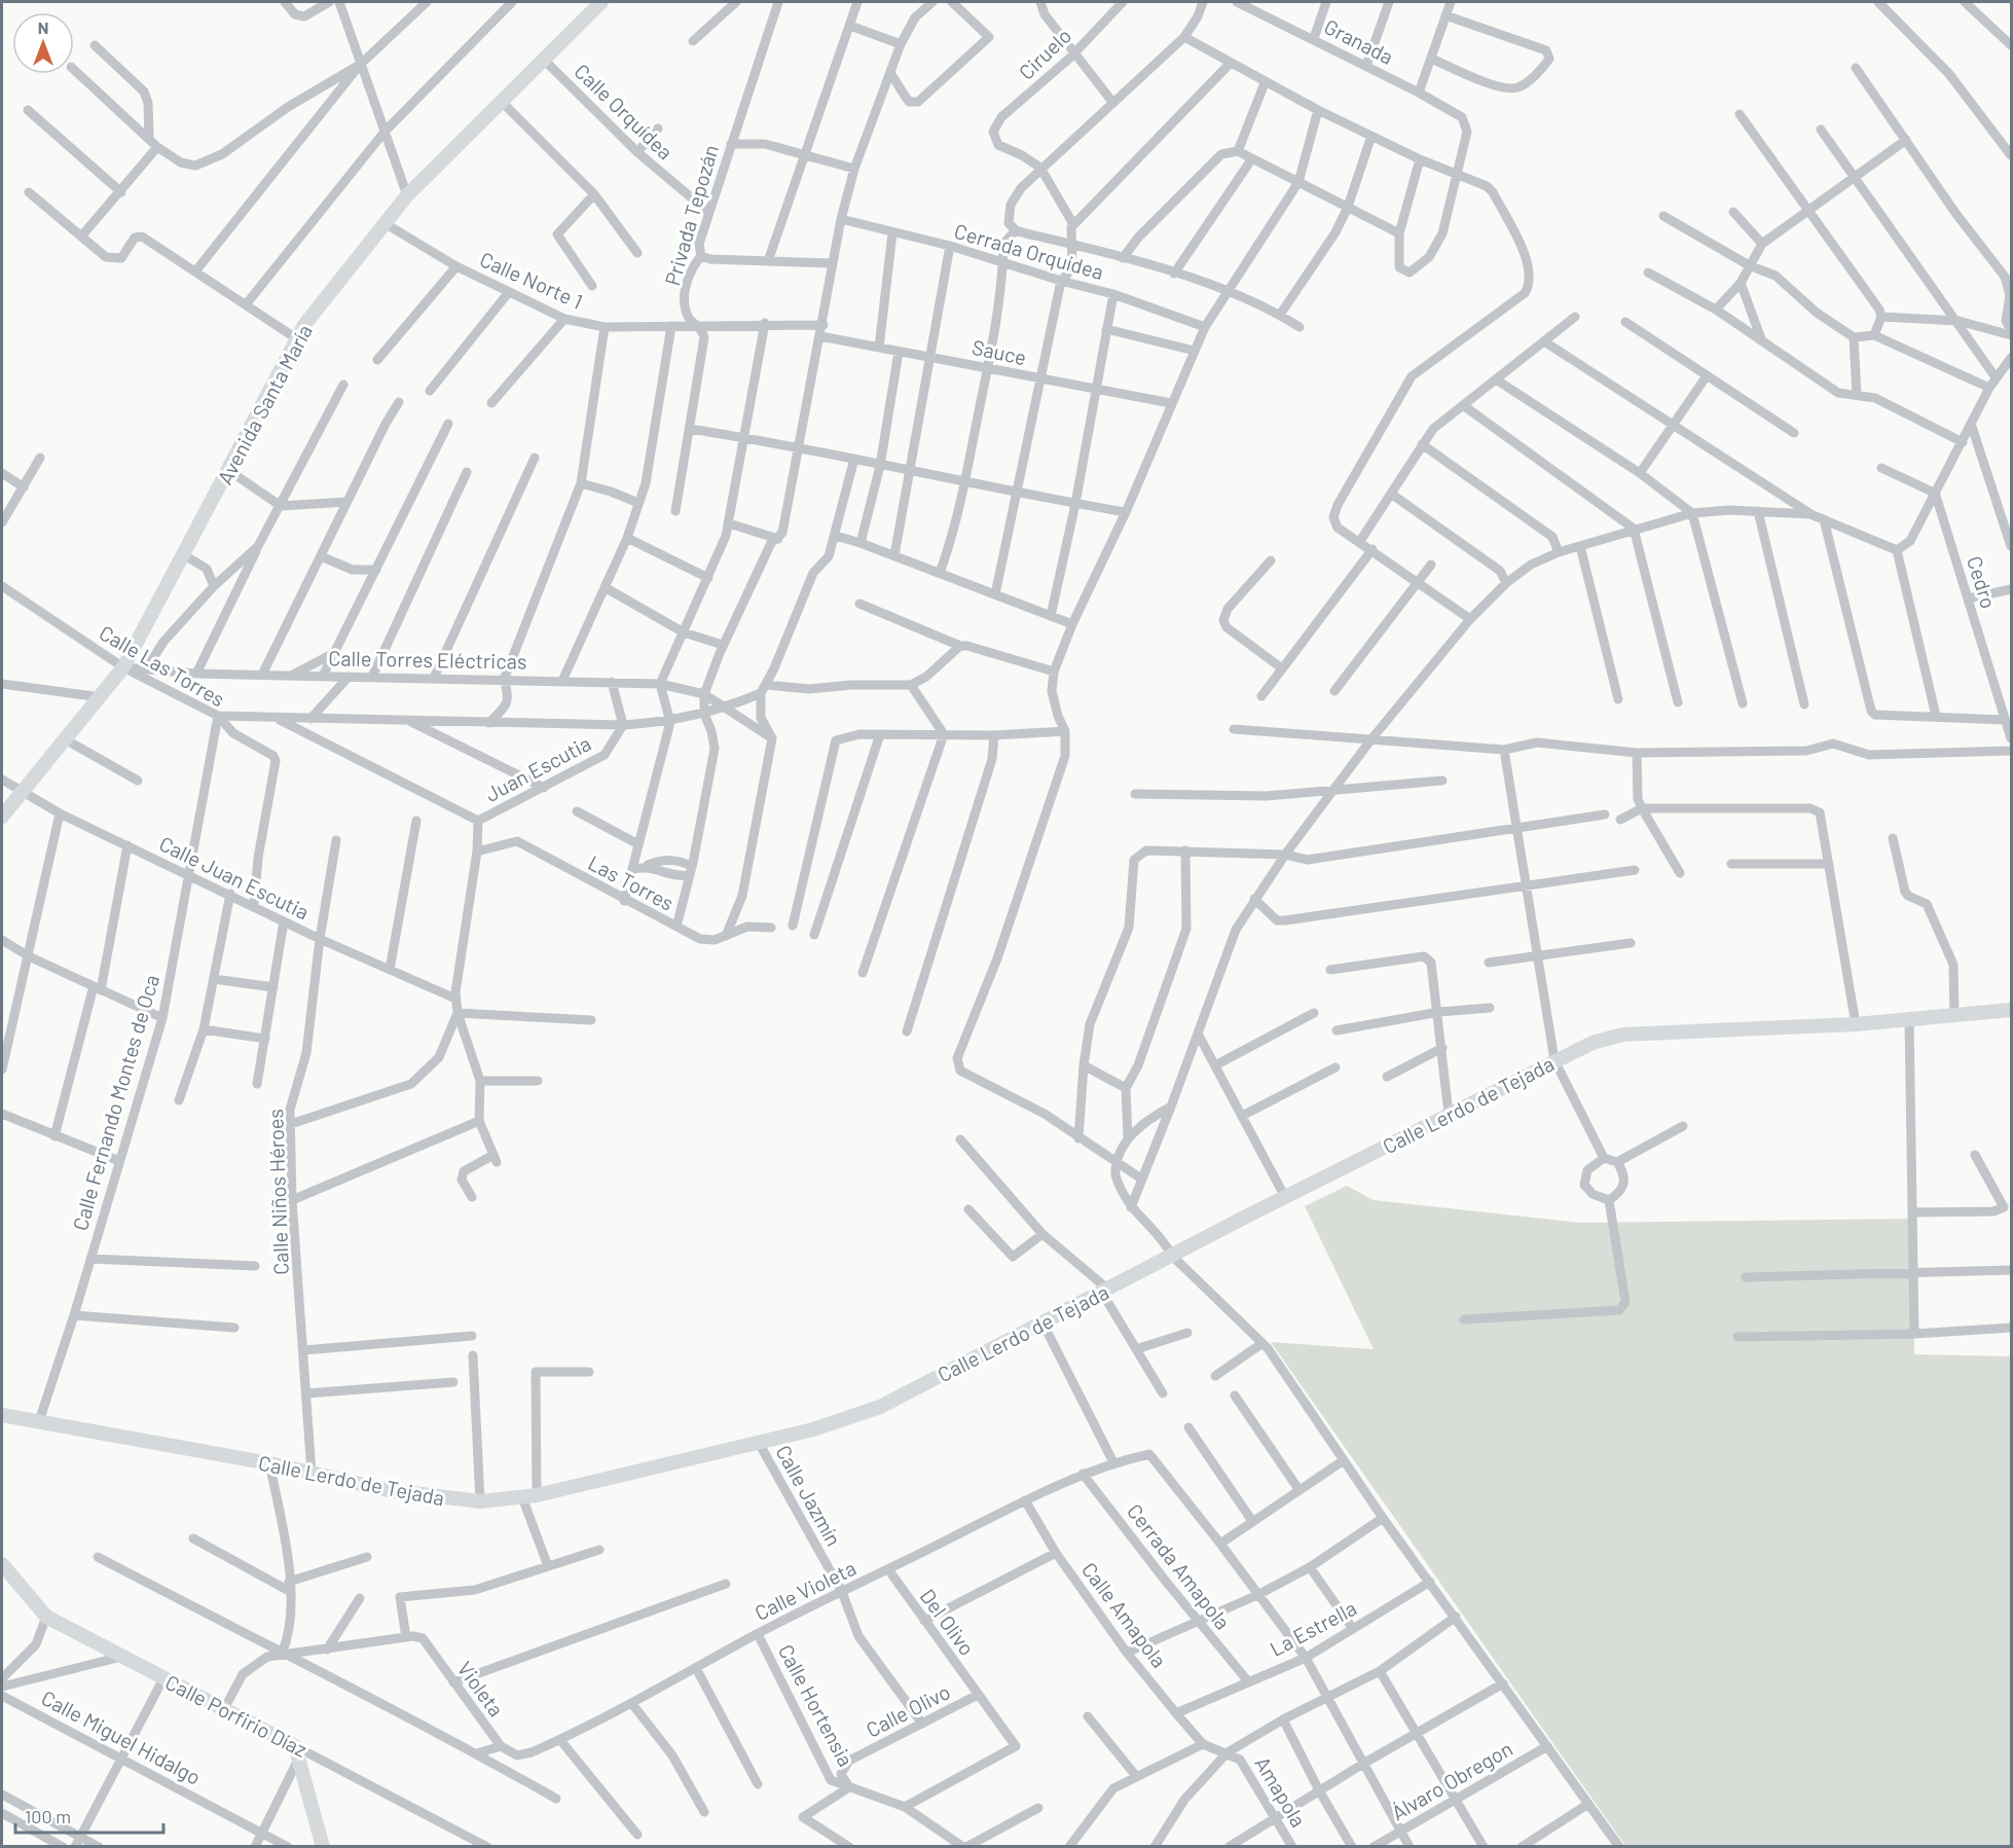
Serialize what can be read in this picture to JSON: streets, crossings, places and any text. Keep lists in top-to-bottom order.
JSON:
{
  "streets": {
    "main road": ["Avenida Santa María", "Calle Lerdo de Tejada", "Calle Porfirio Díaz"],
    "street": [
      "Granada",
      "Ciruelo",
      "Calle Orquídea",
      "Privada Tepozán",
      "Cerrada Orquídea",
      "Calle Norte 1",
      "Sauce",
      "Cedro",
      "Calle Torres Eléctricas",
      "Calle Las Torres",
      "Juan Escutia",
      "Calle Juan Escutia",
      "Las Torres",
      "Calle Fernando Montes de Oca",
      "Calle Niños Héroes",
      "Calle Jazmín",
      "Cerrada Amapola",
      "Calle Violeta",
      "Calle Amapola",
      "Del Olivo",
      "La Estrella",
      "Violeta",
      "Calle Hortensia",
      "Calle Olivo",
      "Calle Miguel Hidalgo",
      "Álvaro Obregon",
      "Amapola"
    ]
  },
  "crossings": [
    ["Calle Orquídea", "Privada Tepozán"],
    ["Calle Orquídea", "Avenida Santa María"],
    ["Privada Tepozán", "Calle Norte 1"],
    ["Calle Norte 1", "Avenida Santa María"],
    ["Avenida Santa María", "Calle Torres Eléctricas"],
    ["Avenida Santa María", "Calle Las Torres"],
    ["Avenida Santa María", "Calle Juan Escutia"],
    ["Calle Torres Eléctricas", "Calle Las Torres"],
    ["Calle Las Torres", "Calle Juan Escutia"],
    ["Calle Las Torres", "Calle Fernando Montes de Oca"],
    ["Juan Escutia", "Las Torres"],
    ["Calle Juan Escutia", "Calle Fernando Montes de Oca"],
    ["Calle Juan Escutia", "Calle Niños Héroes"],
    ["Calle Fernando Montes de Oca", "Calle Lerdo de Tejada"],
    ["Calle Lerdo de Tejada", "Calle Niños Héroes"],
    ["Calle Lerdo de Tejada", "Calle Jazmín"],
    ["Calle Jazmín", "Calle Violeta"],
    ["Calle Jazmín", "Calle Olivo"],
    ["Cerrada Amapola", "Calle Violeta"],
    ["Cerrada Amapola", "La Estrella"],
    ["Calle Violeta", "Calle Amapola"],
    ["Calle Violeta", "Del Olivo"],
    ["Calle Violeta", "Violeta"],
    ["Calle Violeta", "Calle Hortensia"],
    ["Calle Amapola", "La Estrella"],
    ["Calle Amapola", "Amapola"],
    ["Del Olivo", "Calle Hortensia"],
    ["Del Olivo", "Calle Olivo"],
    ["Calle Hortensia", "Calle Olivo"]
  ],
  "scale_bar": "100 m",
  "north": "top"
}
